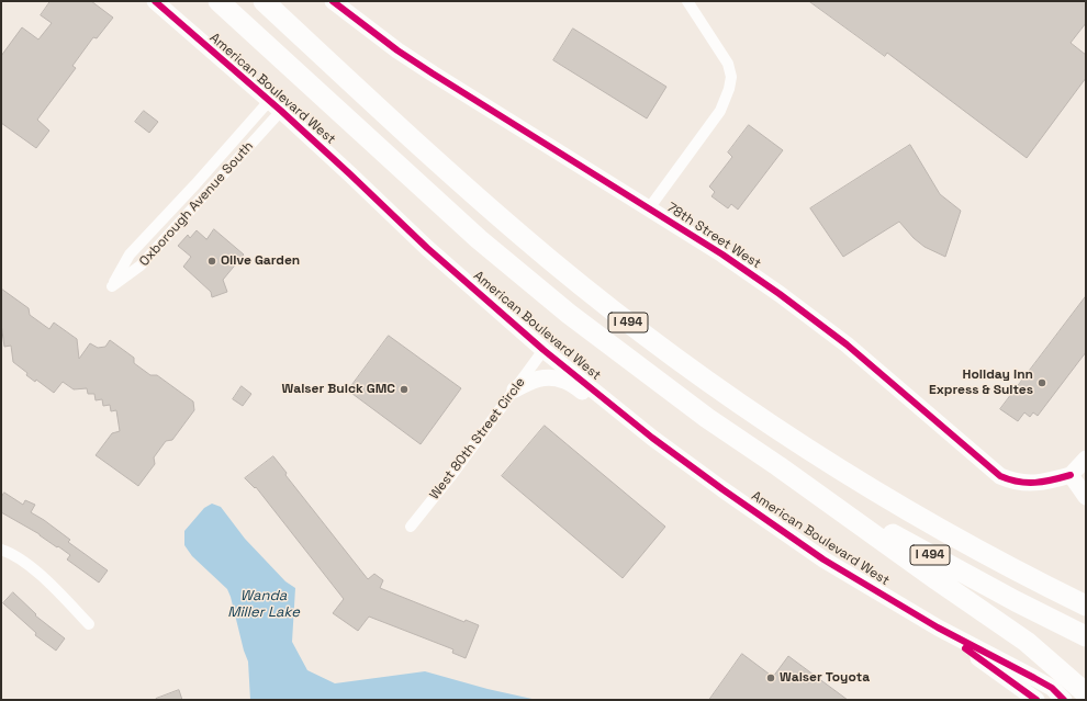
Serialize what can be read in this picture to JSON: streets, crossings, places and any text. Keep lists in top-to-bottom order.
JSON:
{
  "streets": {
    "highway": ["I 494"],
    "street": [
      "American Boulevard West",
      "Oxborough Avenue South",
      "78th Street West",
      "West 80th Street Circle"
    ]
  },
  "crossings": [
    ["American Boulevard West", "Oxborough Avenue South"],
    ["American Boulevard West", "West 80th Street Circle"]
  ],
  "water": ["Wanda Miller Lake"],
  "places": [
    "Olive Garden",
    "Holiday Inn Express & Suites",
    "Walser Buick GMC",
    "Walser Toyota"
  ]
}
